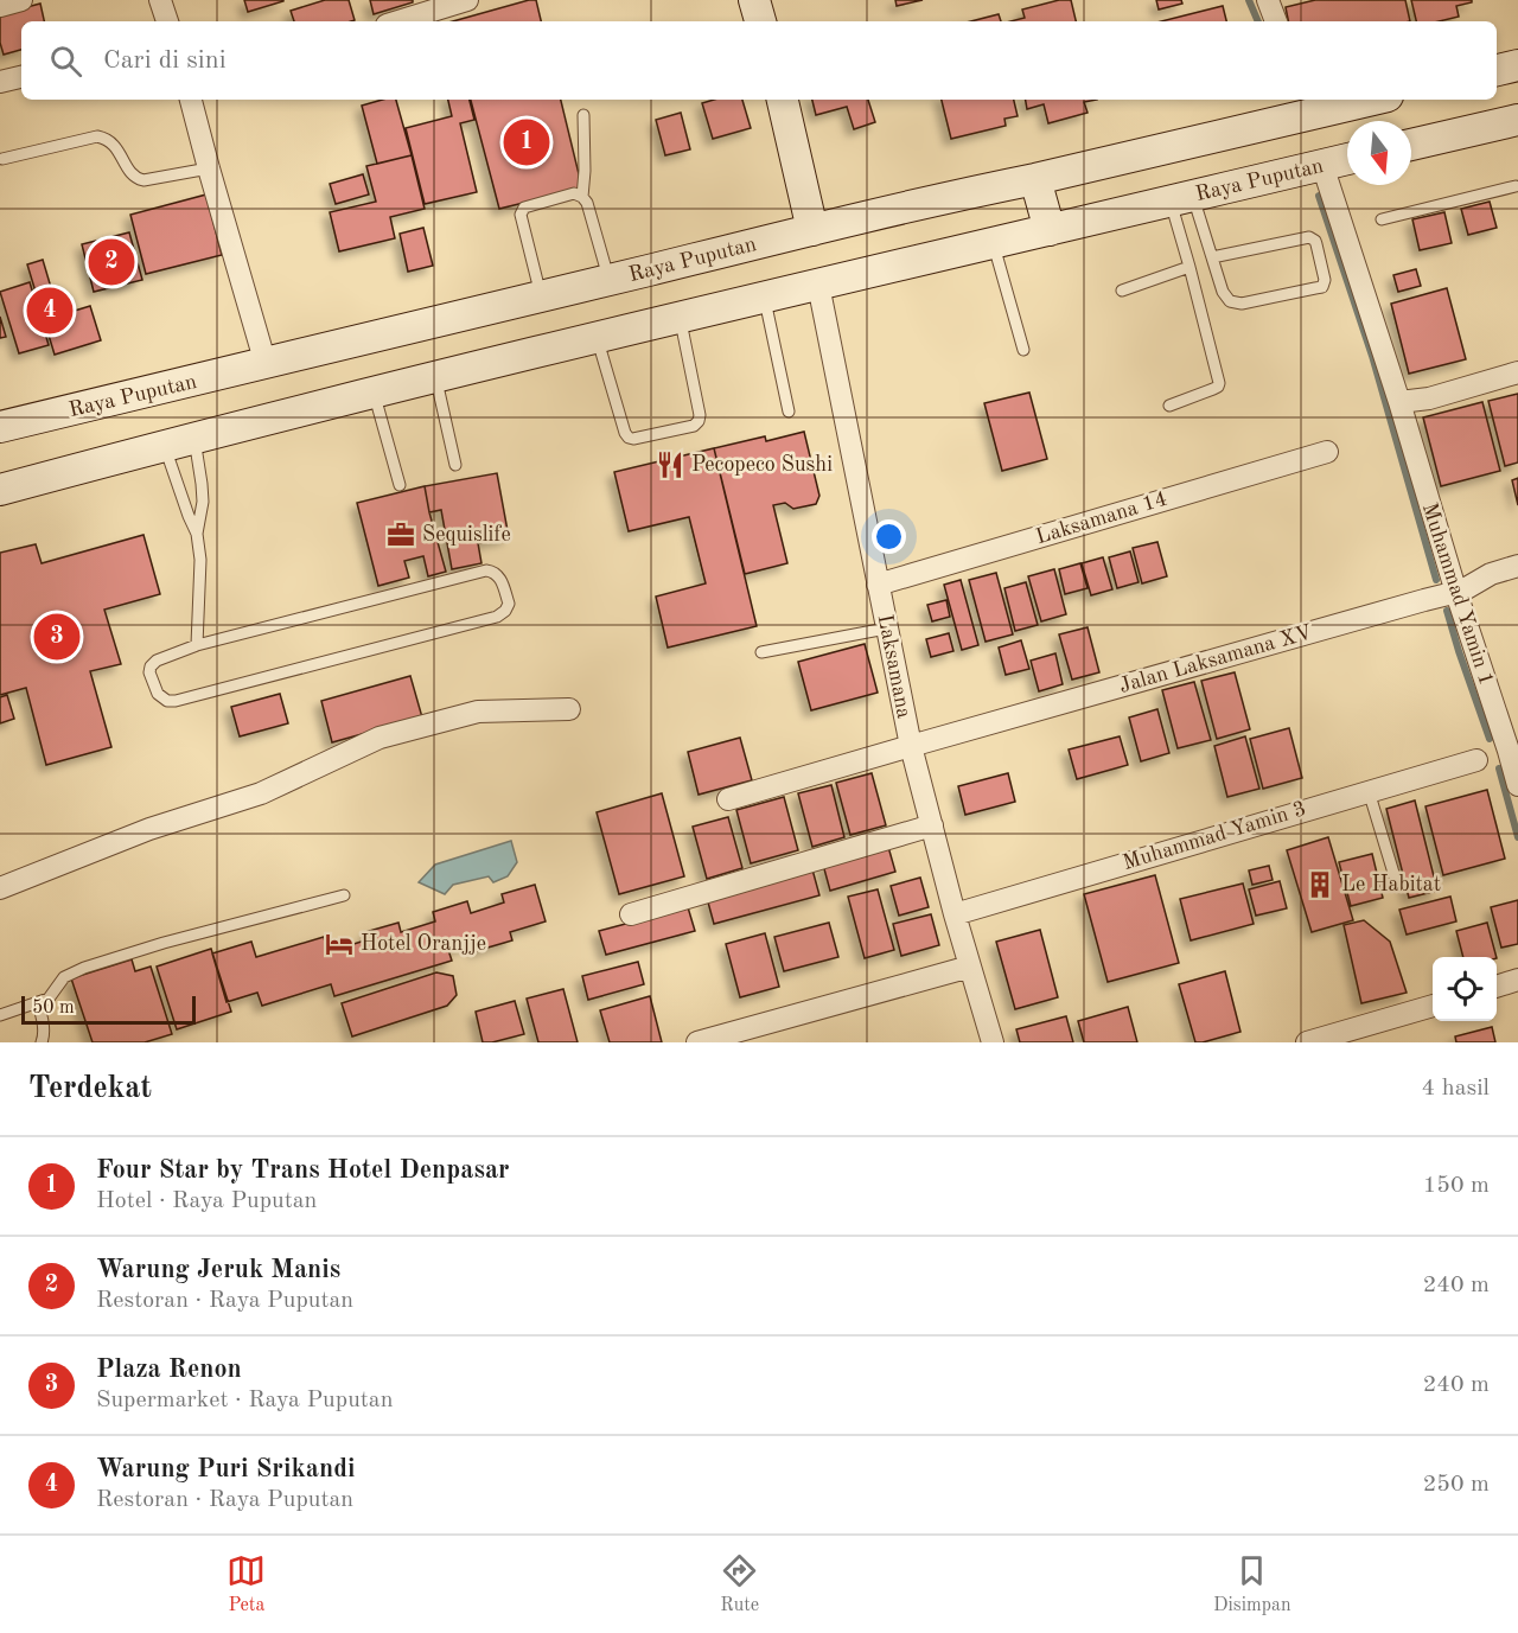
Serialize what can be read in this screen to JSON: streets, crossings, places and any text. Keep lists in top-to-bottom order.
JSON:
{
  "streets": {
    "main road": ["Raya Puputan"],
    "street": [
      "Laksamana 14",
      "Muhammad Yamin 1",
      "Jalan Laksamana XV",
      "Laksamana",
      "Muhammad Yamin 3"
    ]
  },
  "crossings": [
    ["Raya Puputan", "Muhammad Yamin 1"],
    ["Raya Puputan", "Laksamana"],
    ["Laksamana 14", "Laksamana"],
    ["Muhammad Yamin 1", "Jalan Laksamana XV"],
    ["Jalan Laksamana XV", "Laksamana"],
    ["Laksamana", "Muhammad Yamin 3"]
  ],
  "places": {
    "restaurant": ["Pecopeco Sushi"],
    "office": ["Sequislife"],
    "building": ["Le Habitat"],
    "hotel": ["Hotel Oranjje"]
  },
  "scale_bar": "50 m",
  "north": "bottom",
  "page": {
    "search": "Cari di sini",
    "pins": [
      "1",
      "2",
      "4",
      "3"
    ],
    "scale": "50 m",
    "heading": ["Terdekat", "4 hasil"],
    "list": [
      {
        "mark": "1",
        "name": "Four Star by Trans Hotel Denpasar",
        "note": "Hotel · Raya Puputan",
        "value": "150 m"
      },
      {
        "mark": "2",
        "name": "Warung Jeruk Manis",
        "note": "Restoran · Raya Puputan",
        "value": "240 m"
      },
      {
        "mark": "3",
        "name": "Plaza Renon",
        "note": "Supermarket · Raya Puputan",
        "value": "240 m"
      },
      {
        "mark": "4",
        "name": "Warung Puri Srikandi",
        "note": "Restoran · Raya Puputan",
        "value": "250 m"
      }
    ],
    "nav": ["Peta", "Rute", "Disimpan"]
  }
}
